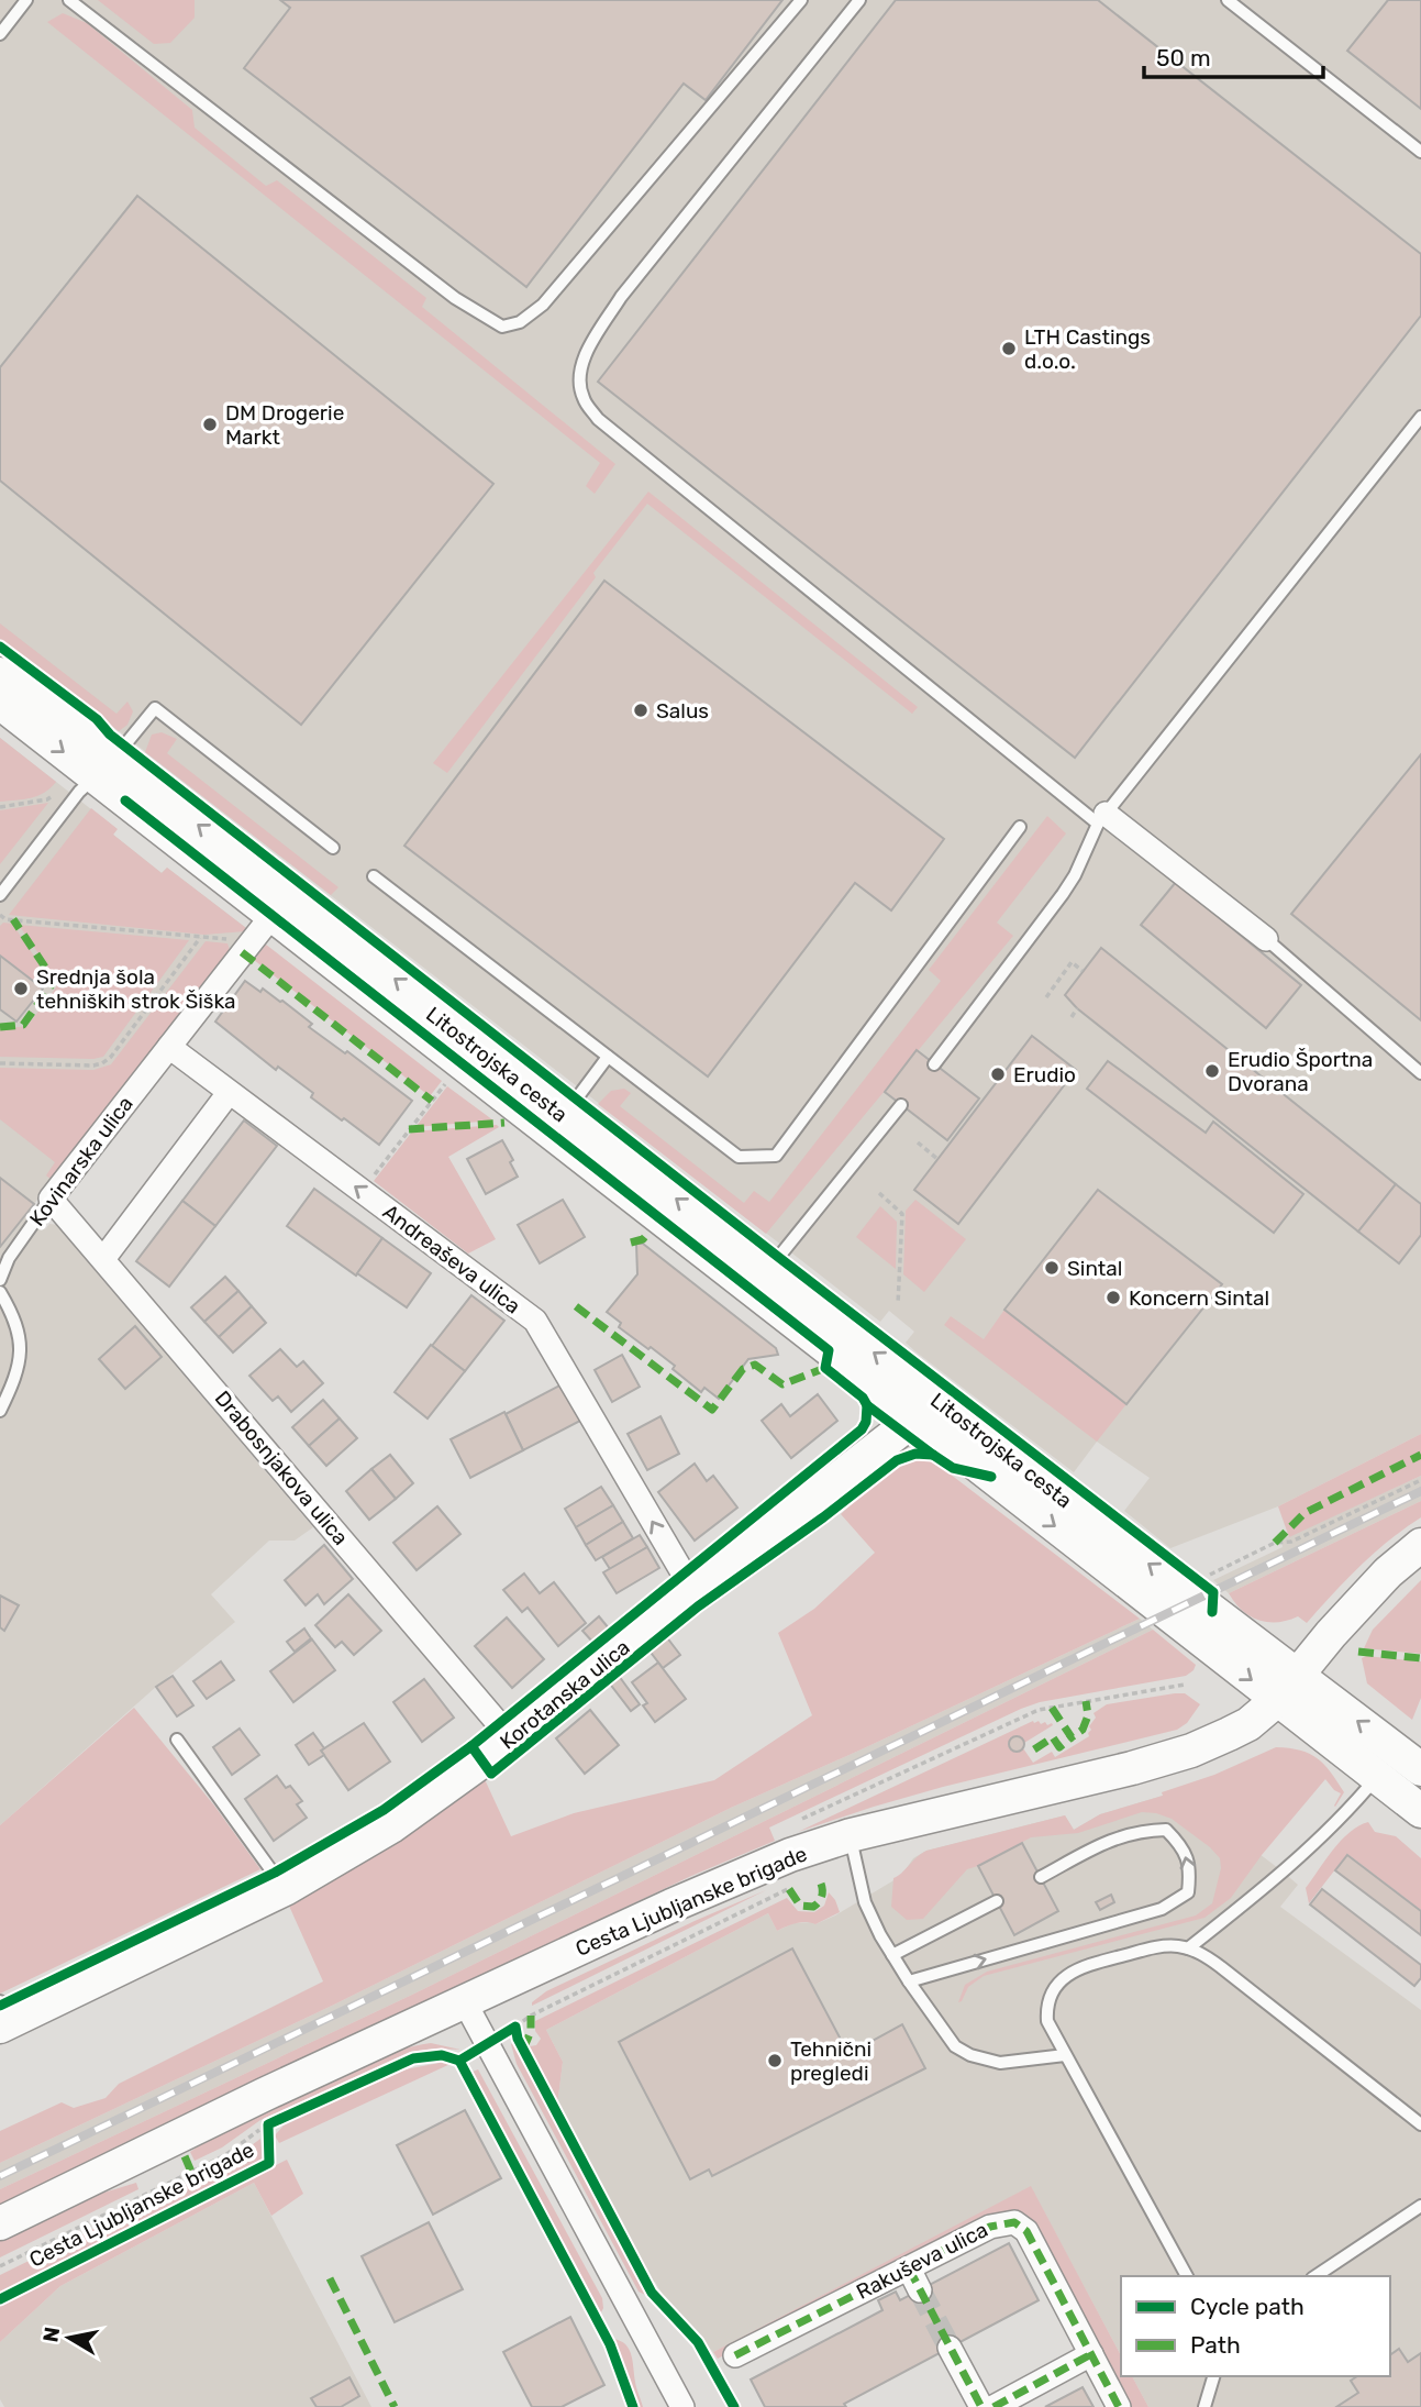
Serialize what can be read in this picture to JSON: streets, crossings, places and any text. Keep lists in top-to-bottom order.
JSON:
{
  "streets": {
    "street": [
      "Litostrojska cesta",
      "Kovinarska ulica",
      "Andreaševa ulica",
      "Drabosnjakova ulica",
      "Korotanska ulica",
      "Cesta Ljubljanske brigade",
      "Rakuševa ulica"
    ]
  },
  "crossings": [
    ["Litostrojska cesta", "Kovinarska ulica"],
    ["Litostrojska cesta", "Korotanska ulica"],
    ["Litostrojska cesta", "Cesta Ljubljanske brigade"],
    ["Kovinarska ulica", "Drabosnjakova ulica"],
    ["Andreaševa ulica", "Korotanska ulica"],
    ["Drabosnjakova ulica", "Korotanska ulica"]
  ],
  "one_way": ["Andreaševa ulica"],
  "places": [
    "LTH Castings d.o.o.",
    "DM Drogerie Markt",
    "Salus",
    "Srednja šola tehniških strok Šiška",
    "Erudio Športna Dvorana",
    "Erudio",
    "Sintal",
    "Koncern Sintal",
    "Tehnični pregledi"
  ],
  "legend": ["Cycle path", "Path"],
  "scale_bar": "50 m",
  "north": "left"
}
